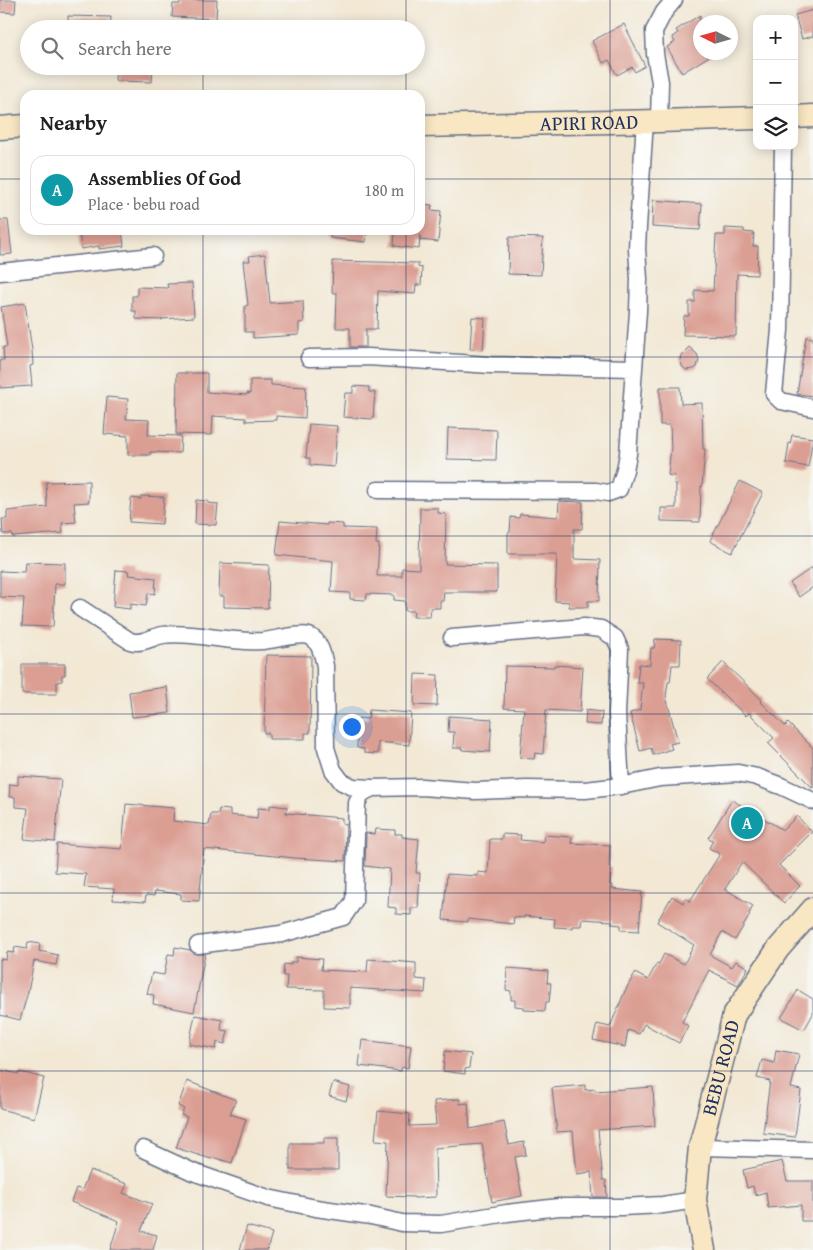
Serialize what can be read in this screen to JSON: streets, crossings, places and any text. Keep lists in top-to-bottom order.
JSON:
{
  "streets": {
    "street": ["APIRI ROAD", "BEBU ROAD"]
  },
  "north": "left",
  "page": {
    "map_buttons": ["+", "−"],
    "search": "Search here",
    "heading": "Nearby",
    "list": [
      {
        "mark": "A",
        "name": "Assemblies Of God",
        "note": "Place · bebu road",
        "value": "180 m"
      }
    ],
    "pins": "A"
  }
}
